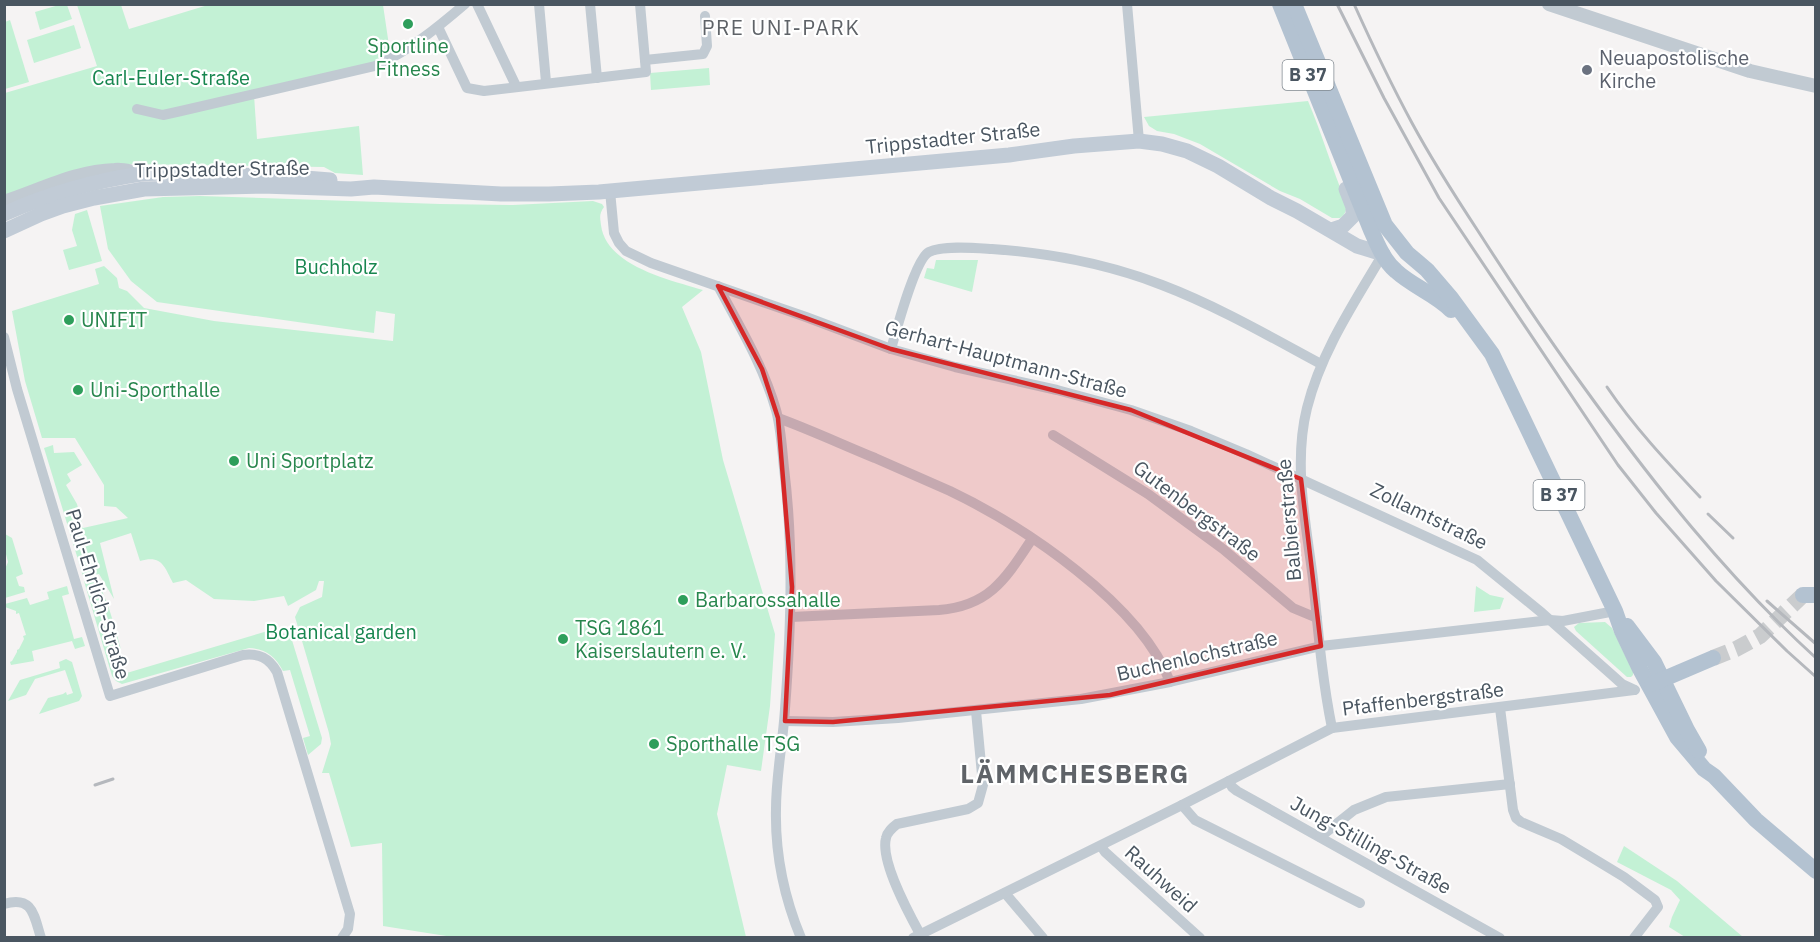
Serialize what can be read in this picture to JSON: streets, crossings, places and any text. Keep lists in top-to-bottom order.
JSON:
{
  "streets": {
    "main road": ["B 37", "Trippstadter Straße", "Zollamtstraße"],
    "street": [
      "Gerhart-Hauptmann-Straße",
      "Gutenbergstraße",
      "Balbierstraße",
      "Paul-Ehrlich-Straße",
      "Buchenlochstraße",
      "Pfaffenbergstraße",
      "Jung-Stilling-Straße",
      "Rauhweid"
    ]
  },
  "crossings": [
    ["B 37", "Trippstadter Straße"],
    ["B 37", "Zollamtstraße"],
    ["B 37", "Balbierstraße"],
    ["B 37", "Buchenlochstraße"],
    ["B 37", "Pfaffenbergstraße"],
    ["Trippstadter Straße", "Gerhart-Hauptmann-Straße"],
    ["Trippstadter Straße", "Balbierstraße"],
    ["Gerhart-Hauptmann-Straße", "Zollamtstraße"],
    ["Gerhart-Hauptmann-Straße", "Balbierstraße"],
    ["Gutenbergstraße", "Balbierstraße"],
    ["Zollamtstraße", "Balbierstraße"],
    ["Zollamtstraße", "Buchenlochstraße"],
    ["Zollamtstraße", "Pfaffenbergstraße"],
    ["Balbierstraße", "Buchenlochstraße"],
    ["Balbierstraße", "Pfaffenbergstraße"],
    ["Pfaffenbergstraße", "Jung-Stilling-Straße"],
    ["Pfaffenbergstraße", "Rauhweid"]
  ],
  "districts": ["PRE UNI-PARK", "LÄMMCHESBERG"],
  "parks": ["Carl-Euler-Straße", "Buchholz", "Botanical garden"],
  "places": [
    "Sportline Fitness",
    "Neuapostolische Kirche",
    "UNIFIT",
    "Uni-Sporthalle",
    "Uni Sportplatz",
    "Barbarossahalle",
    "TSG 1861 Kaiserslautern e. V.",
    "Sporthalle TSG"
  ]
}
